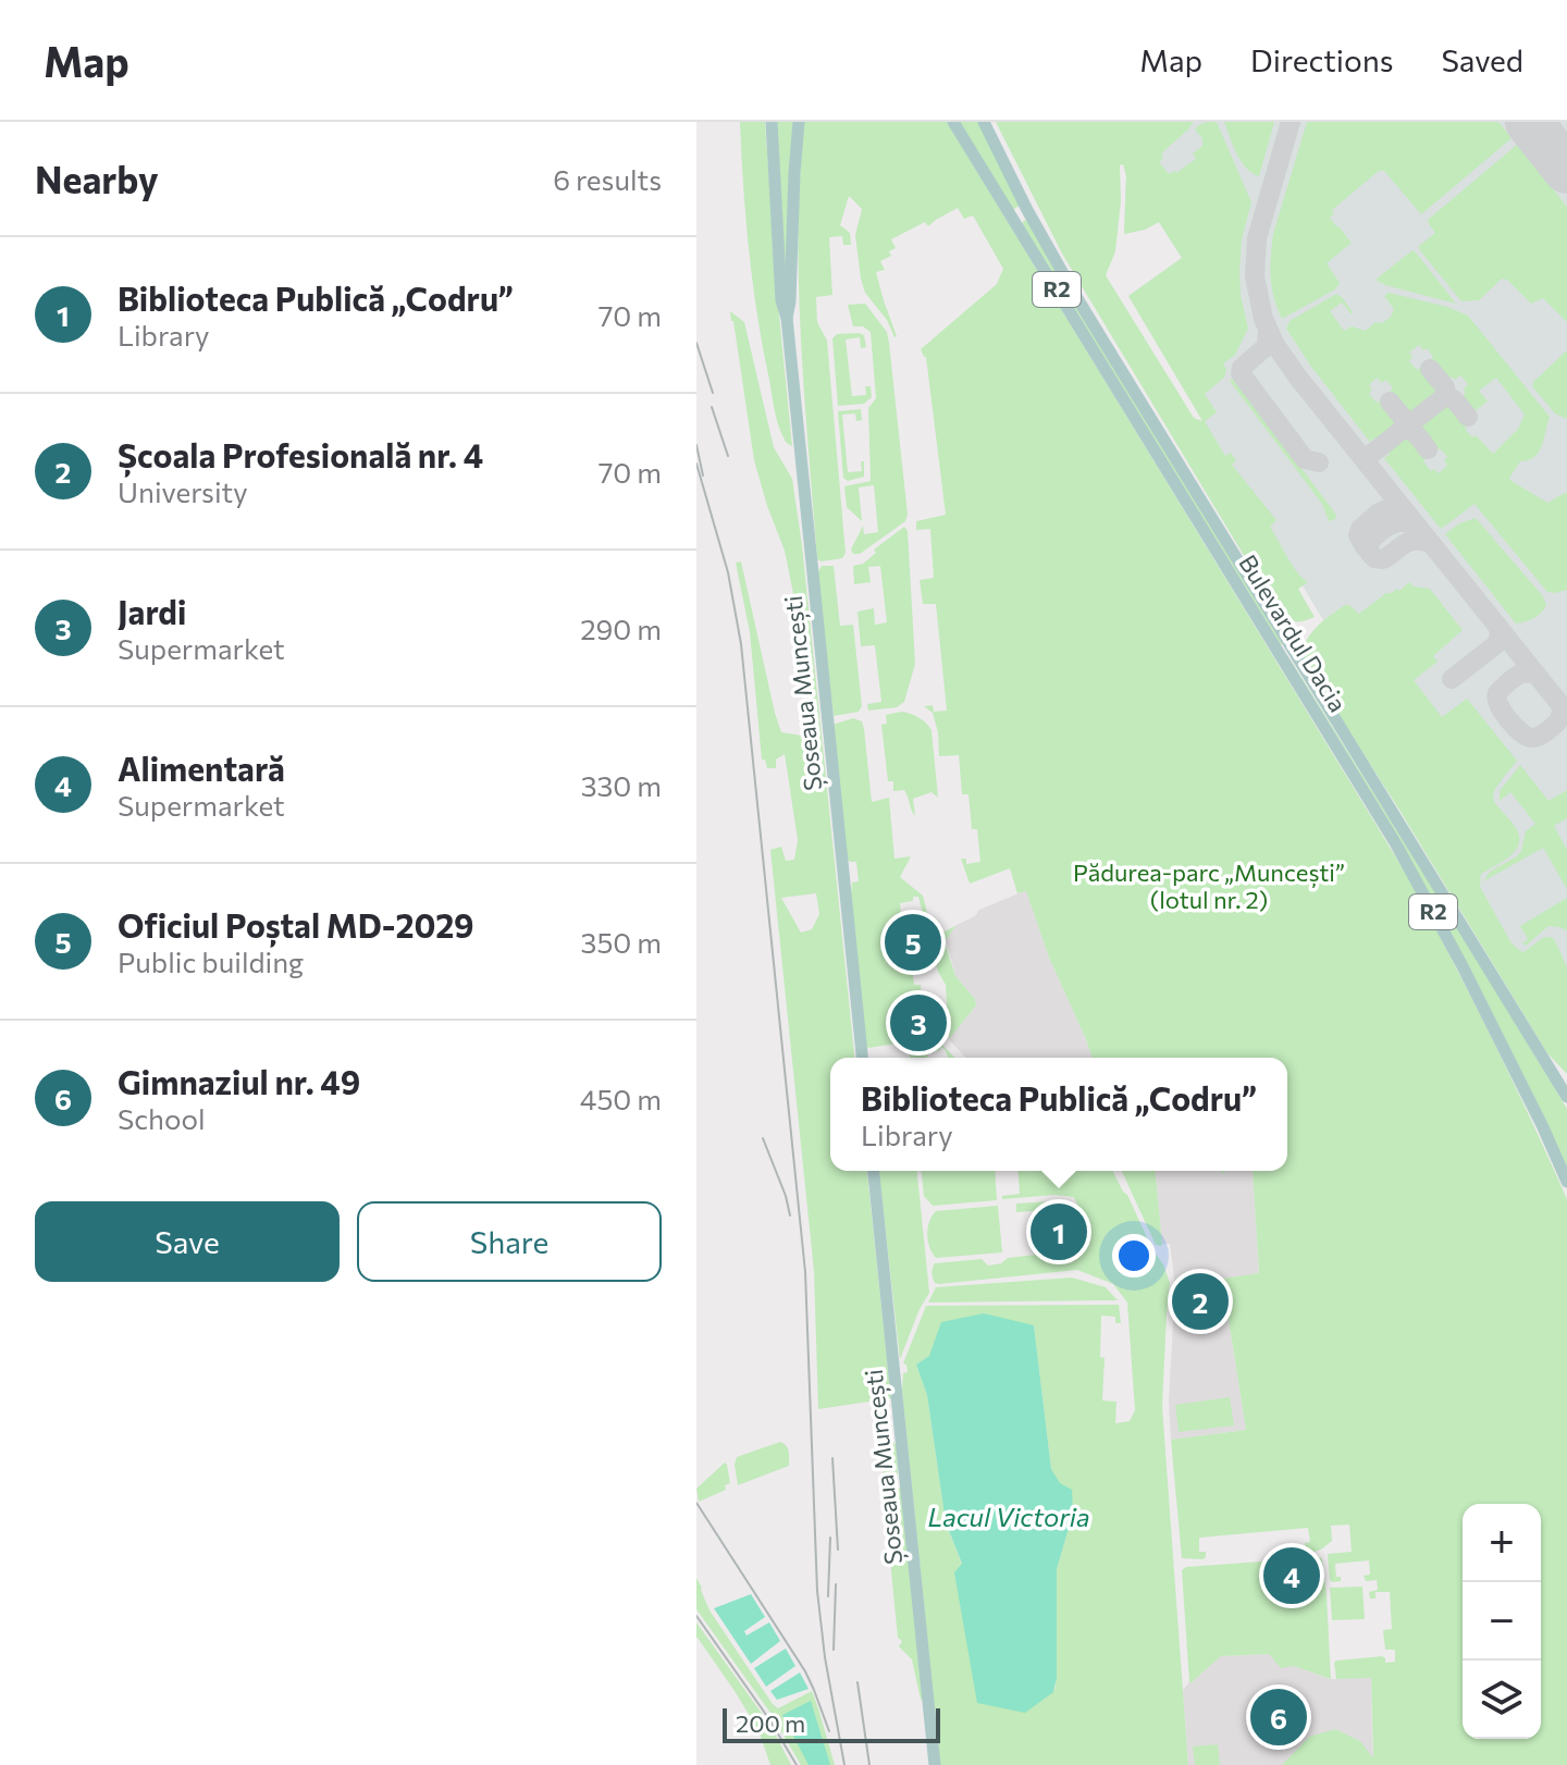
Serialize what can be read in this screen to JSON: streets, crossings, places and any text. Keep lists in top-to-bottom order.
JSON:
{
  "streets": {
    "main road": ["R2", "Bulevardul Dacia", "Șoseaua Muncești"]
  },
  "water": ["Lacul Victoria"],
  "parks": ["Pădurea-parc „Muncești” (lotul nr. 2)"],
  "scale_bar": "200 m",
  "page": {
    "header": "Map",
    "nav": ["Map", "Directions", "Saved"],
    "heading": ["Nearby", "6 results"],
    "list": [
      {
        "mark": "1",
        "name": "Biblioteca Publică „Codru”",
        "note": "Library",
        "value": "70 m"
      },
      {
        "mark": "2",
        "name": "Școala Profesională nr. 4",
        "note": "University",
        "value": "70 m"
      },
      {
        "mark": "3",
        "name": "Jardi",
        "note": "Supermarket",
        "value": "290 m"
      },
      {
        "mark": "4",
        "name": "Alimentară",
        "note": "Supermarket",
        "value": "330 m"
      },
      {
        "mark": "5",
        "name": "Oficiul Poștal MD-2029",
        "note": "Public building",
        "value": "350 m"
      },
      {
        "mark": "6",
        "name": "Gimnaziul nr. 49",
        "note": "School",
        "value": "450 m"
      }
    ],
    "pins": [
      "5",
      "3",
      "1",
      "2",
      "4",
      "6"
    ],
    "popup": ["Biblioteca Publică „Codru”", "Library"],
    "buttons": ["Save", "Share"],
    "map_buttons": ["+", "−"],
    "scale": "200 m"
  }
}
